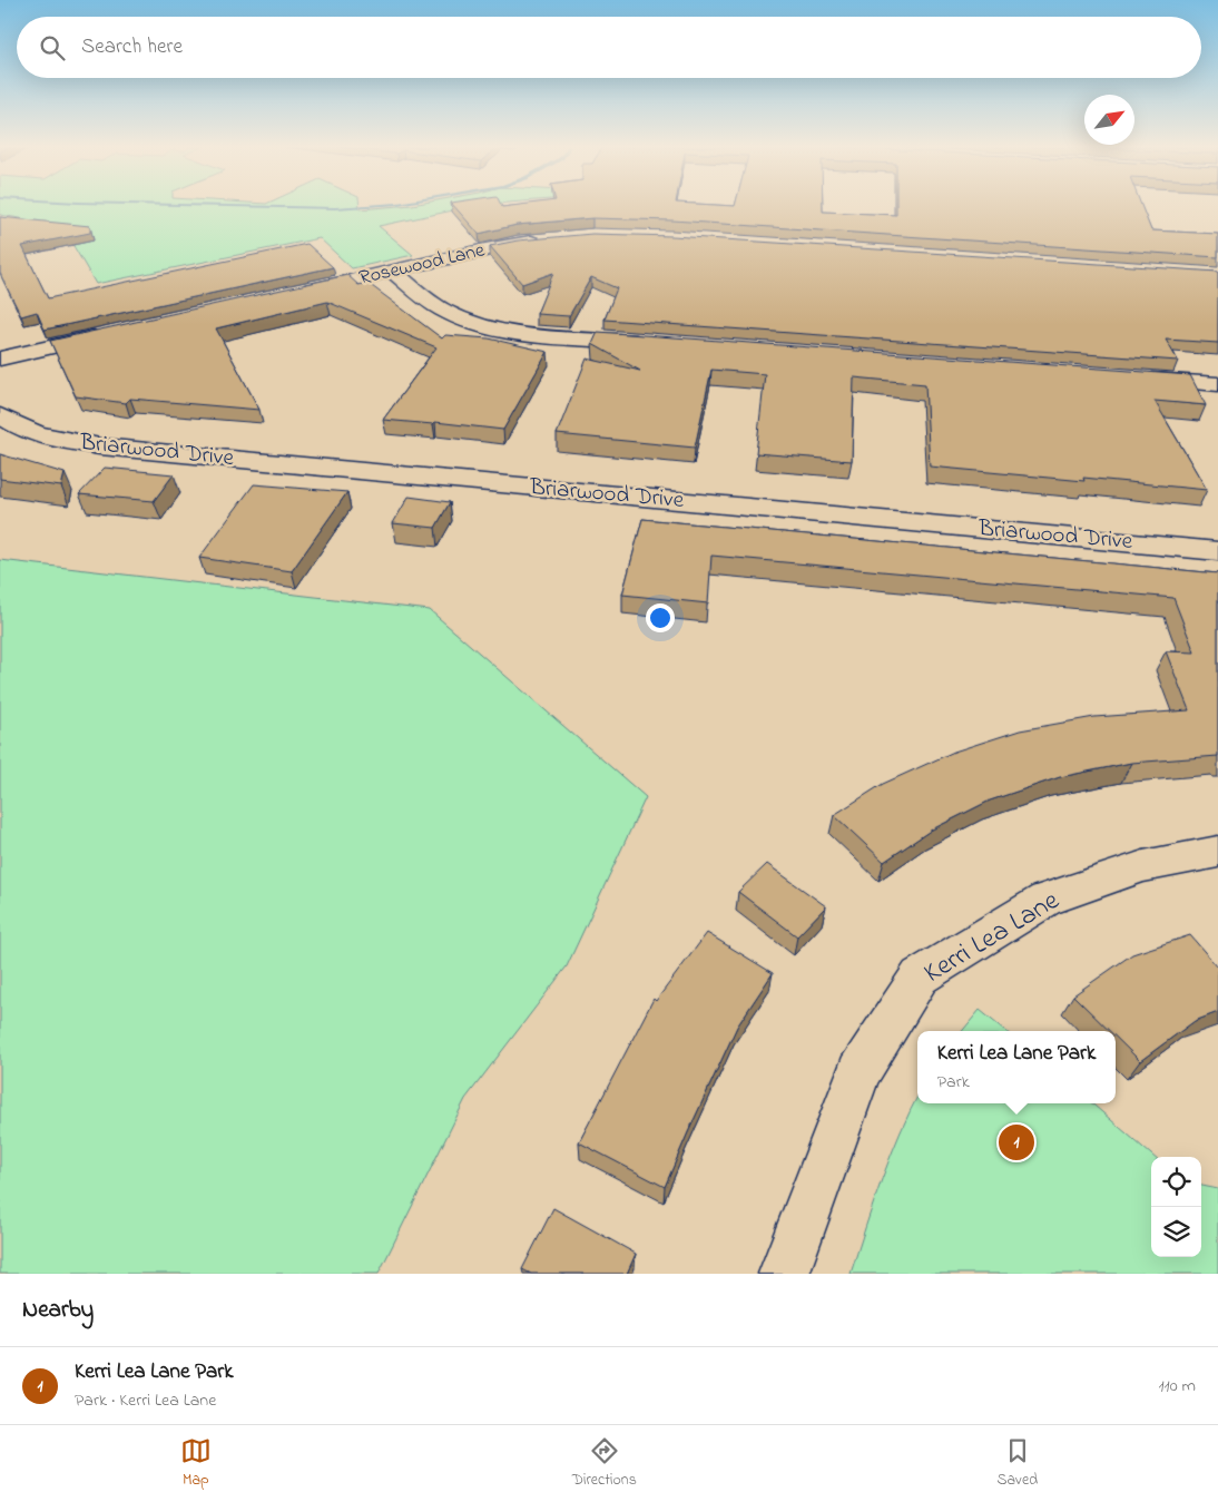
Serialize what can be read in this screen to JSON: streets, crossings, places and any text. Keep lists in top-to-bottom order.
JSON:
{
  "streets": {
    "street": ["Rosewood Lane", "Briarwood Drive", "Kerri Lea Lane"]
  },
  "north": "top right",
  "page": {
    "search": "Search here",
    "popup": ["Kerri Lea Lane Park", "Park"],
    "pins": "1",
    "heading": "Nearby",
    "list": [
      {
        "mark": "1",
        "name": "Kerri Lea Lane Park",
        "note": "Park · Kerri Lea Lane",
        "value": "110 m"
      }
    ],
    "nav": ["Map", "Directions", "Saved"]
  }
}
